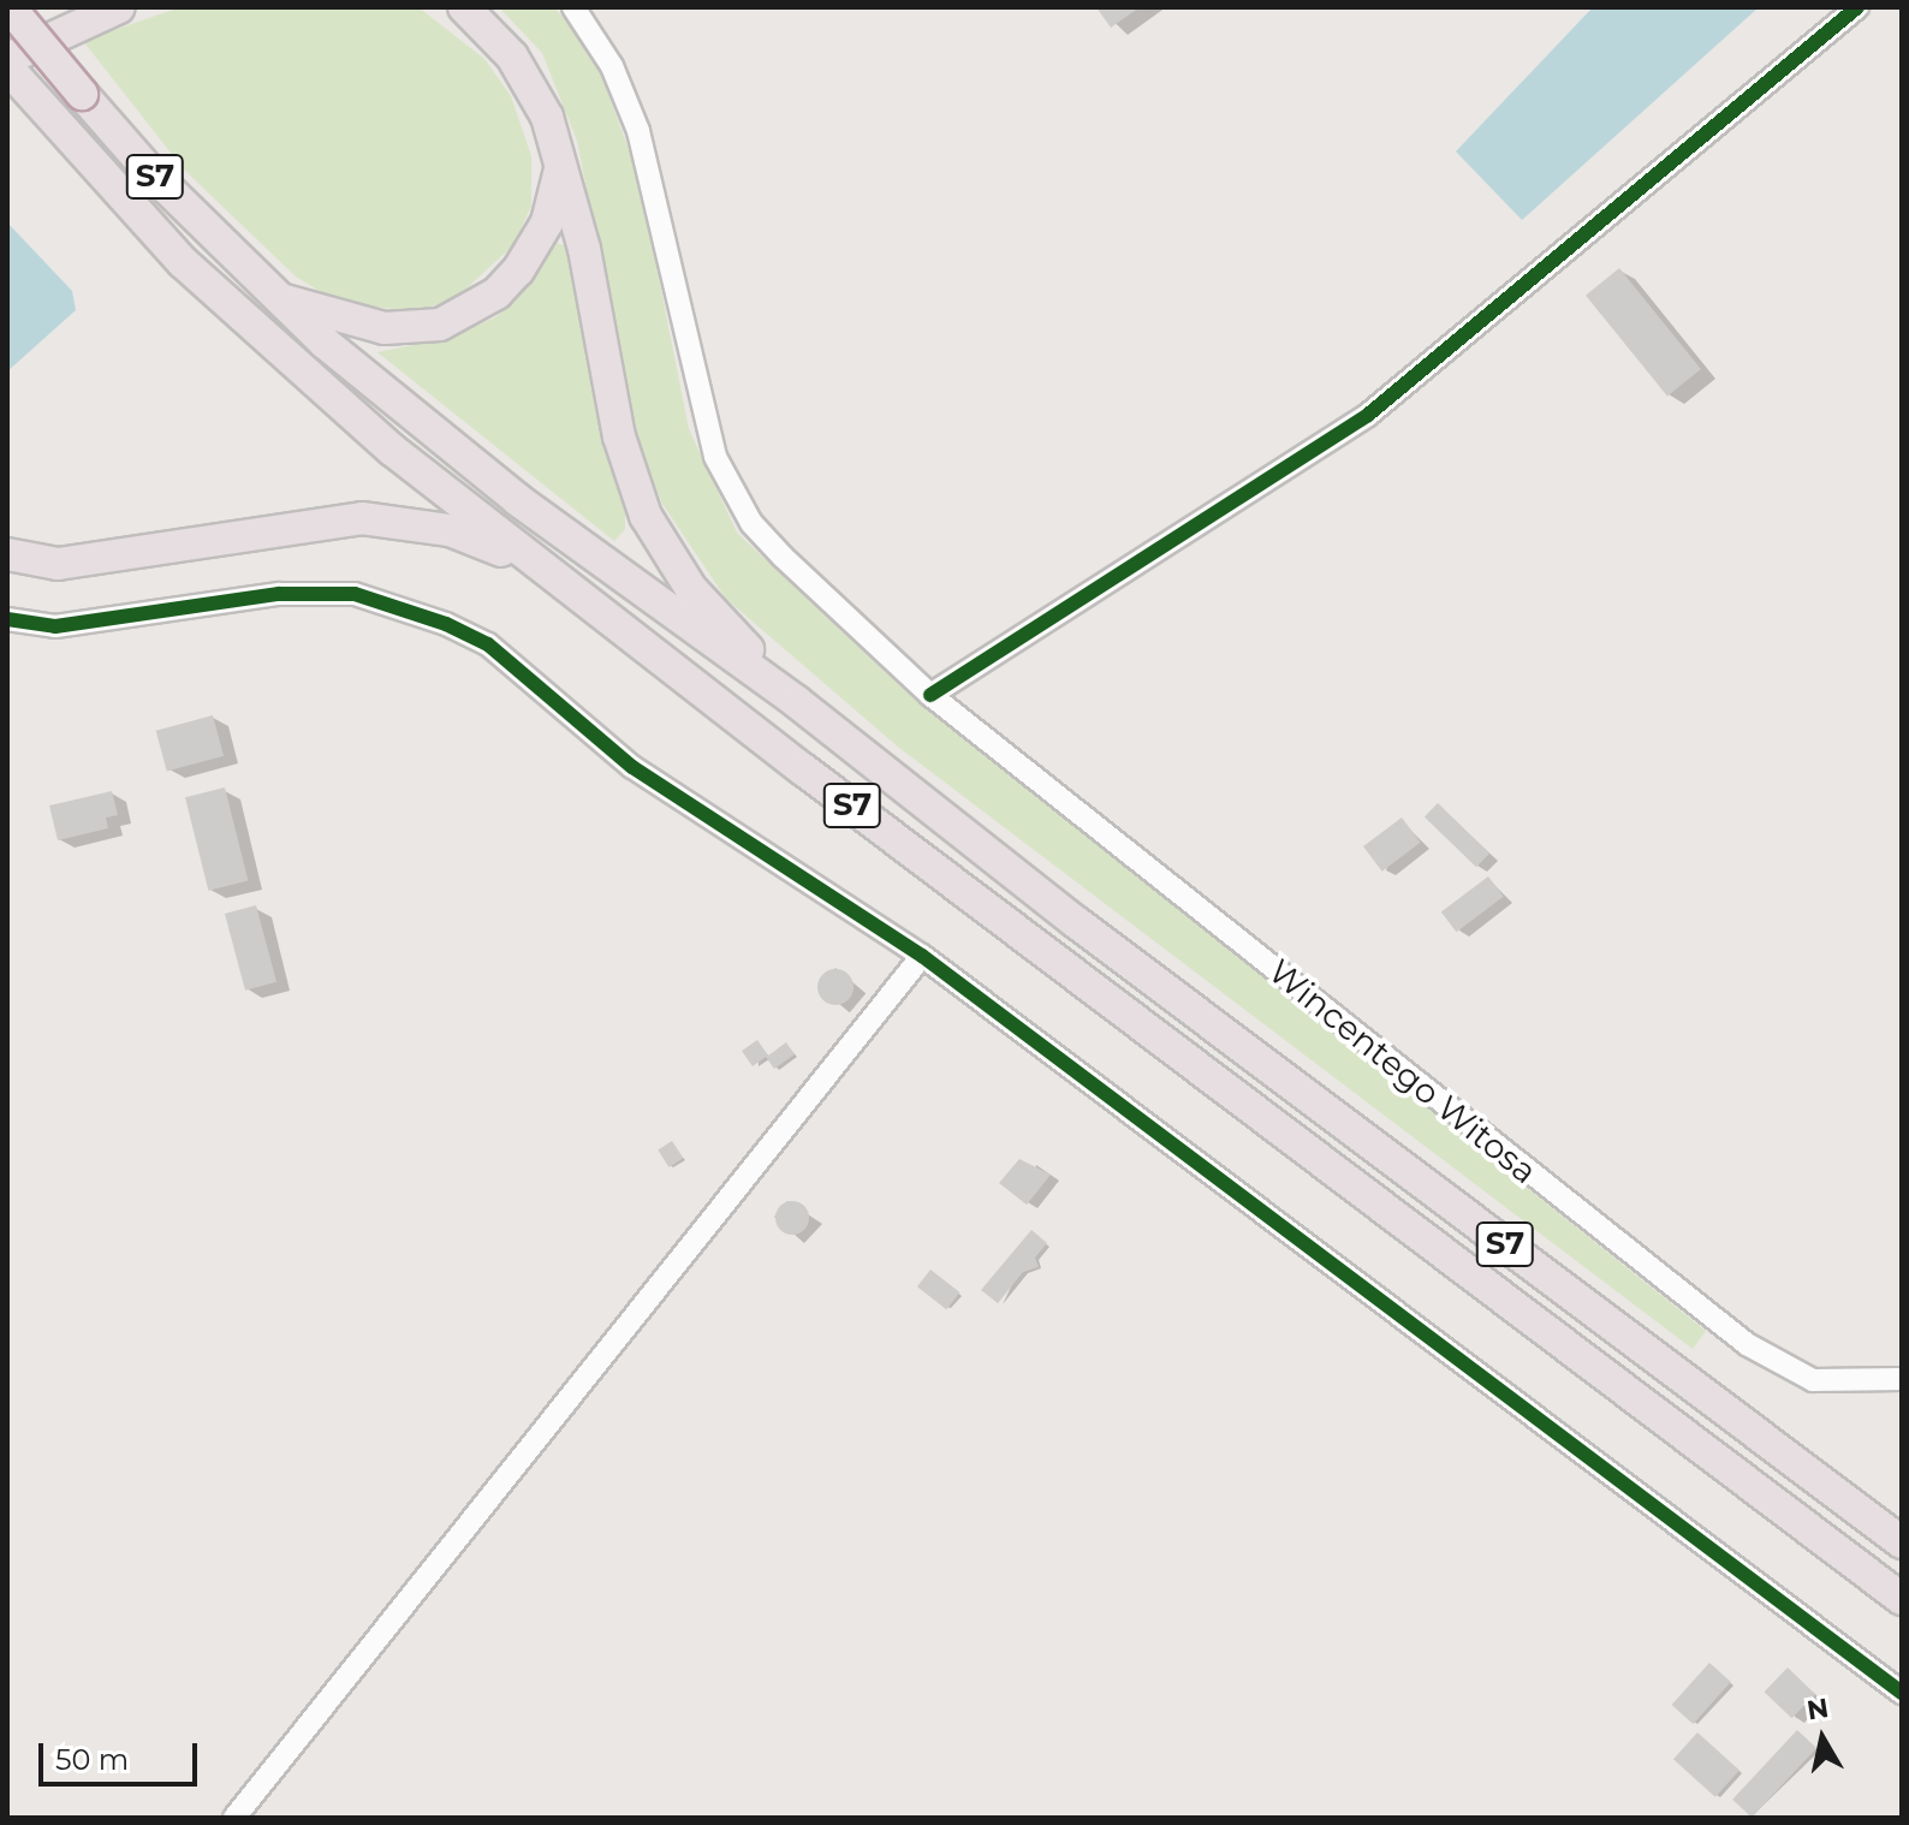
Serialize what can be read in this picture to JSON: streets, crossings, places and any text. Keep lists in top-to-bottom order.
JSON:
{
  "streets": {
    "highway": ["S7"],
    "street": ["Wincentego Witosa"]
  },
  "scale_bar": "50 m",
  "north": "top"
}
